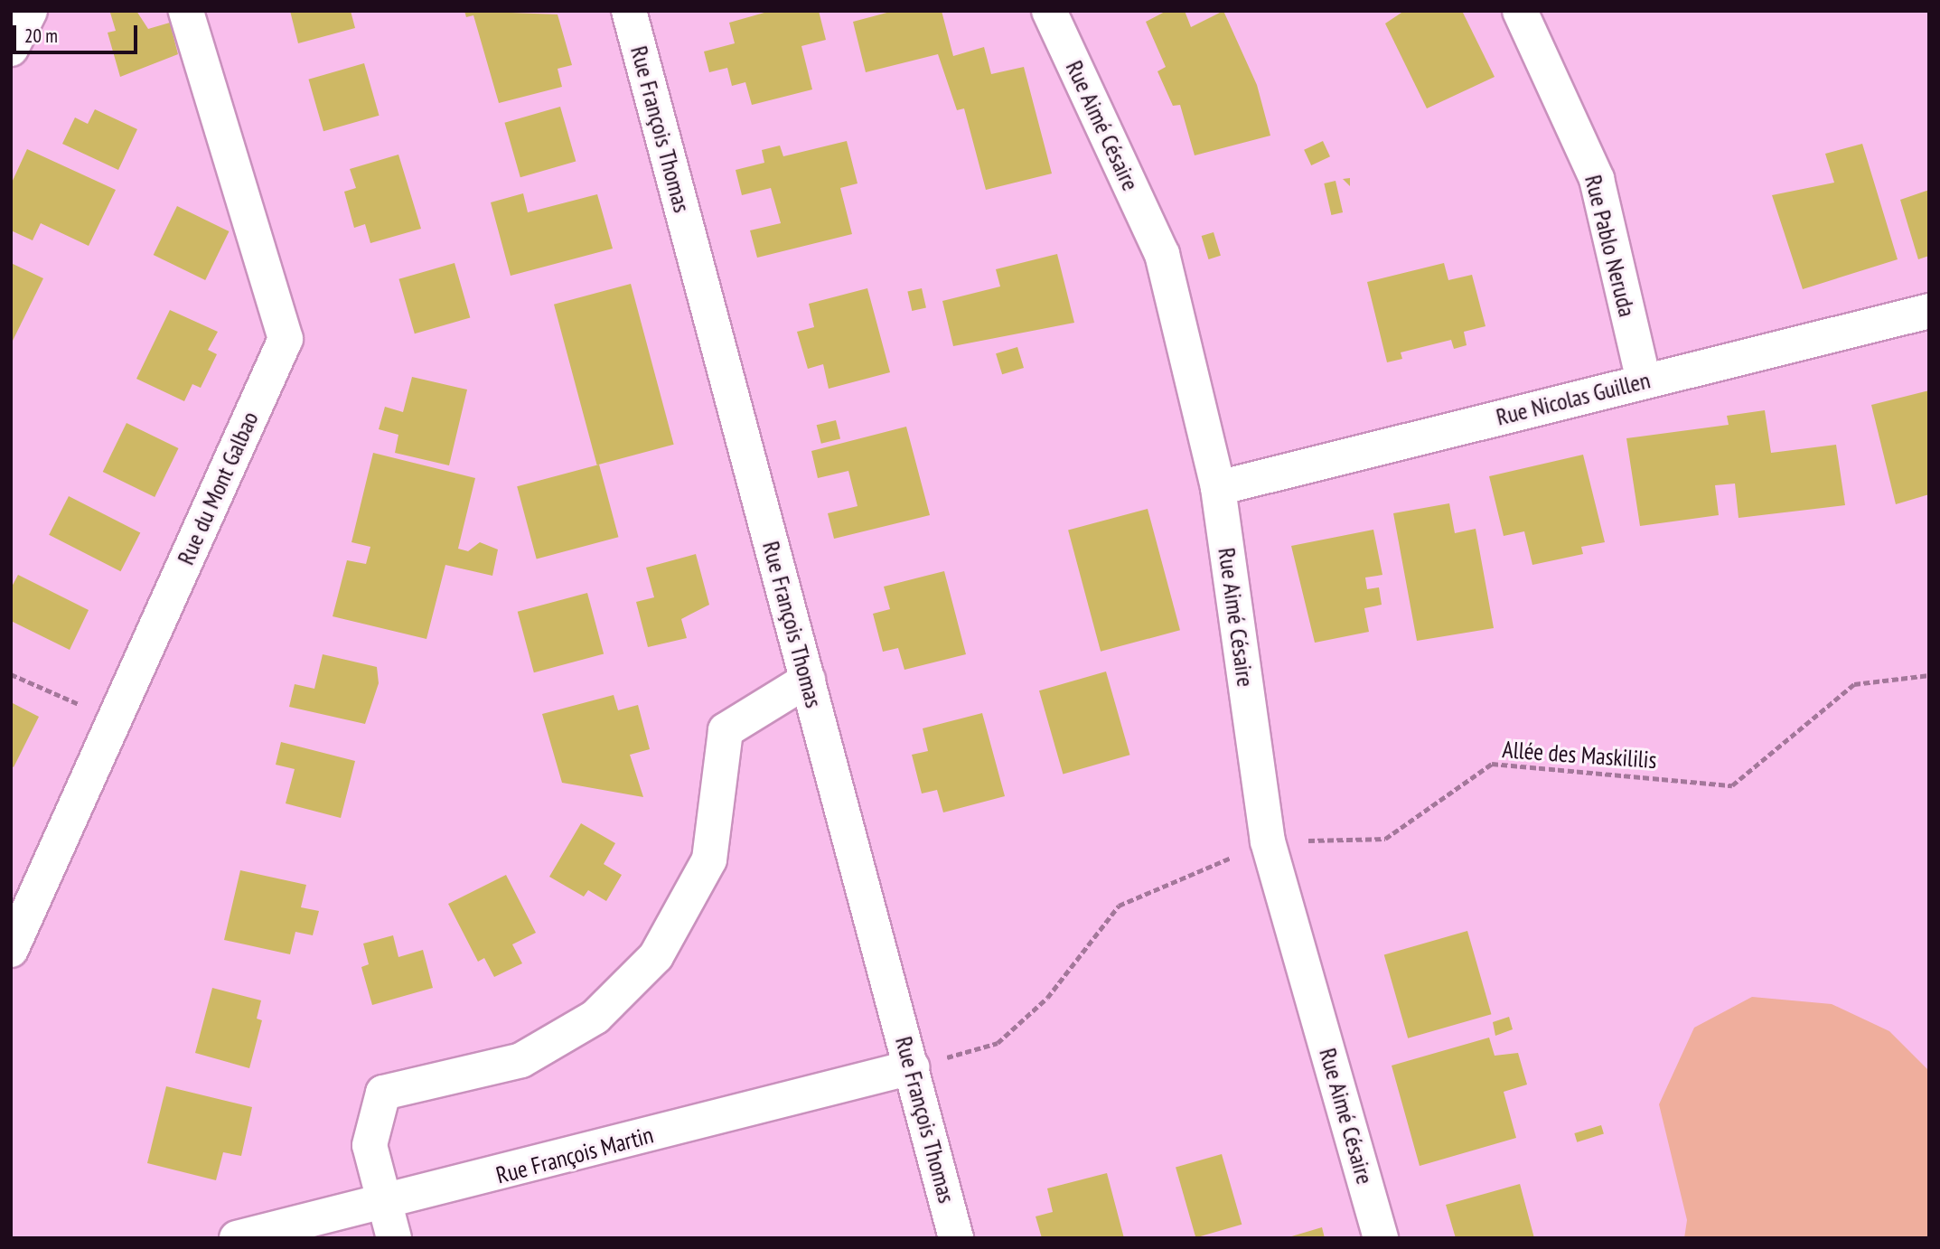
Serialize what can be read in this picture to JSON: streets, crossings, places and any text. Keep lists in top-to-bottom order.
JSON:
{
  "streets": {
    "street": [
      "Rue Aimé Césaire",
      "Rue François Thomas",
      "Rue Pablo Neruda",
      "Rue Nicolas Guillen",
      "Rue du Mont Galbao",
      "Rue François Martin"
    ],
    "path": ["Allée des Maskililis"]
  },
  "crossings": [
    ["Rue Aimé Césaire", "Rue Nicolas Guillen"],
    ["Rue Aimé Césaire", "Allée des Maskililis"],
    ["Rue François Thomas", "Allée des Maskililis"],
    ["Rue François Thomas", "Rue François Martin"],
    ["Rue Pablo Neruda", "Rue Nicolas Guillen"],
    ["Allée des Maskililis", "Rue François Martin"]
  ],
  "scale_bar": "20 m"
}
